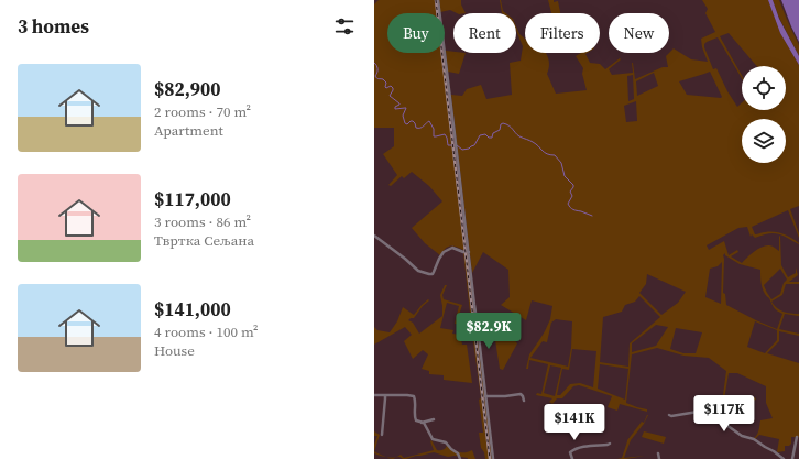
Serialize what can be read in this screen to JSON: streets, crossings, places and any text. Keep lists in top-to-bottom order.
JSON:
{
  "page": {
    "heading": "3 homes",
    "chip": [
      "Buy",
      "Rent",
      "Filters",
      "New"
    ],
    "list": [
      {
        "name": "$82,900",
        "note": "2 rooms · 70 m² · Apartment"
      },
      {
        "name": "$117,000",
        "note": "3 rooms · 86 m² · Твртка Сељана"
      },
      {
        "name": "$141,000",
        "note": "4 rooms · 100 m² · House"
      }
    ],
    "price": ["$82.9K", "$117K", "$141K"]
  }
}
